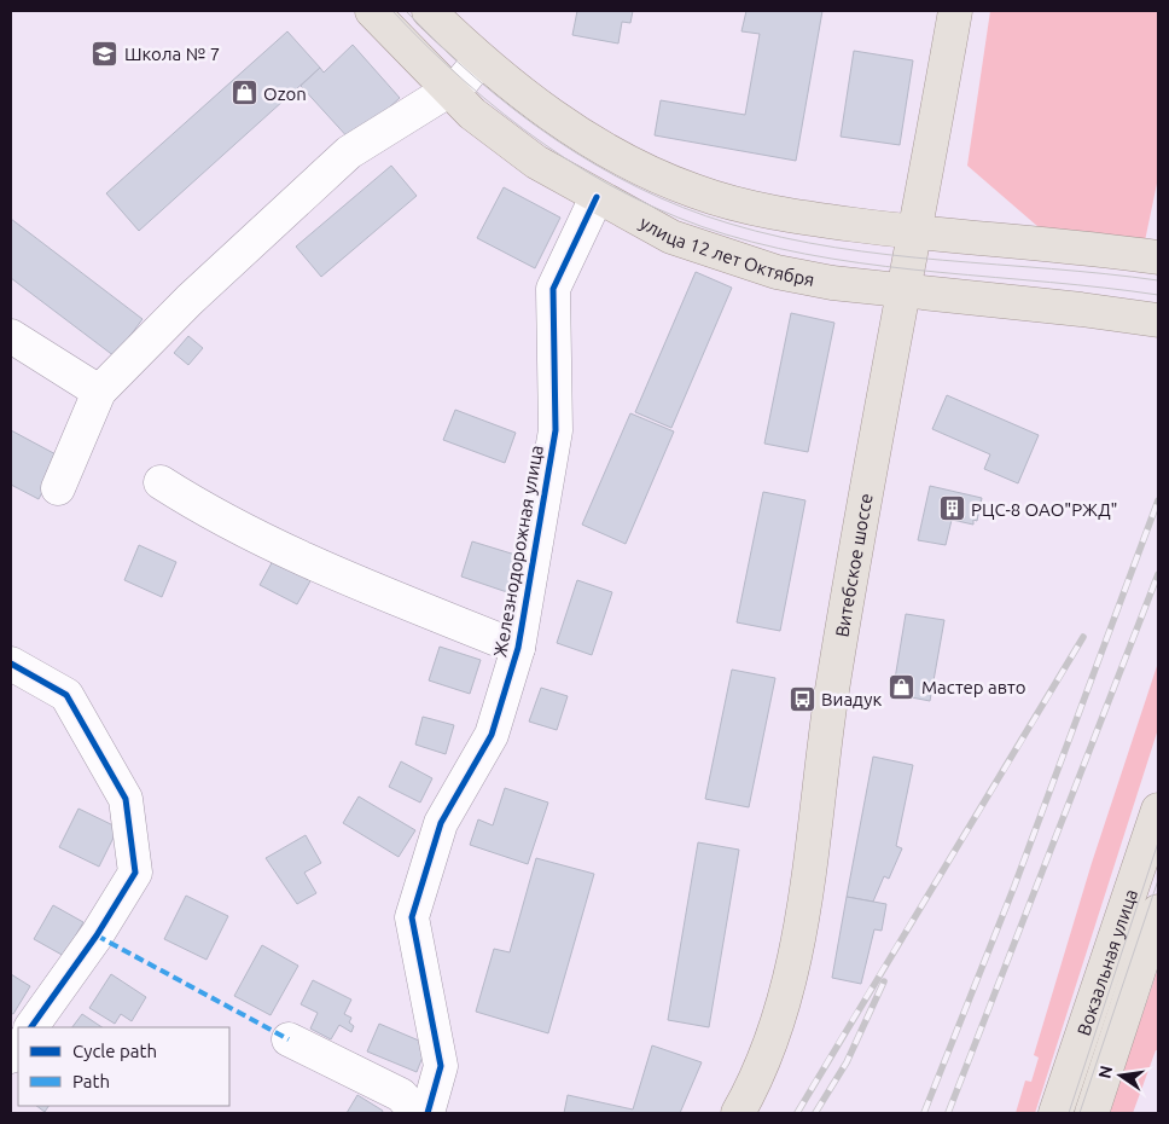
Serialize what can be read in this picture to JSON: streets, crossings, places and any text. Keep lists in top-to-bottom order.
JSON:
{
  "streets": {
    "main road": ["улица 12 лет Октября", "Витебское шоссе", "Вокзальная улица"],
    "street": ["Железнодорожная улица"]
  },
  "crossings": [
    ["улица 12 лет Октября", "Железнодорожная улица"],
    ["улица 12 лет Октября", "Витебское шоссе"]
  ],
  "places": {
    "school or university": ["Школа № 7"],
    "shop": ["Ozon", "Мастер авто"],
    "building": ["РЦС-8 ОАО\"РЖД\""],
    "bus stop": ["Виадук"]
  },
  "legend": ["Cycle path", "Path"],
  "north": "left"
}
